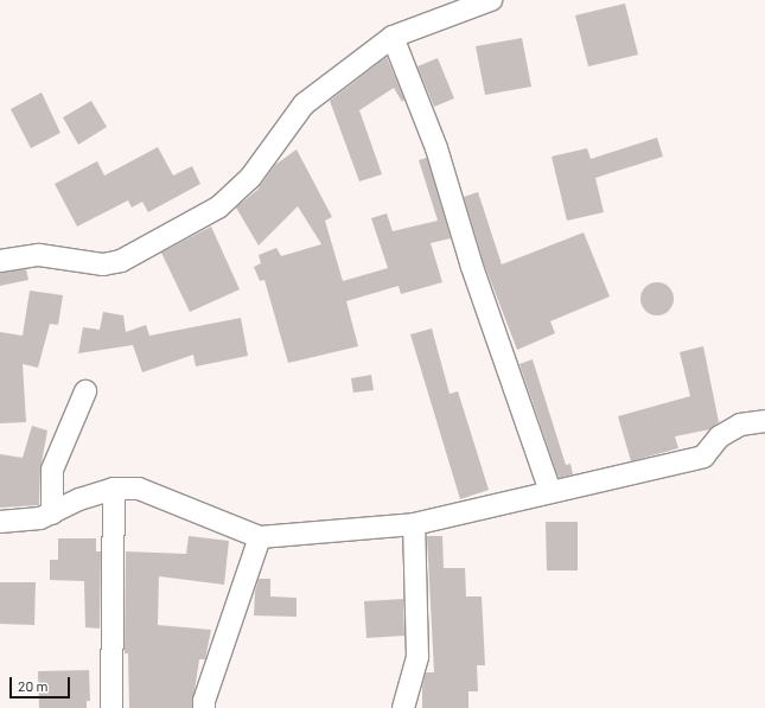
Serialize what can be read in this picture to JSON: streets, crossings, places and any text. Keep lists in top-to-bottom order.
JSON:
{
  "scale_bar": "20 m"
}
